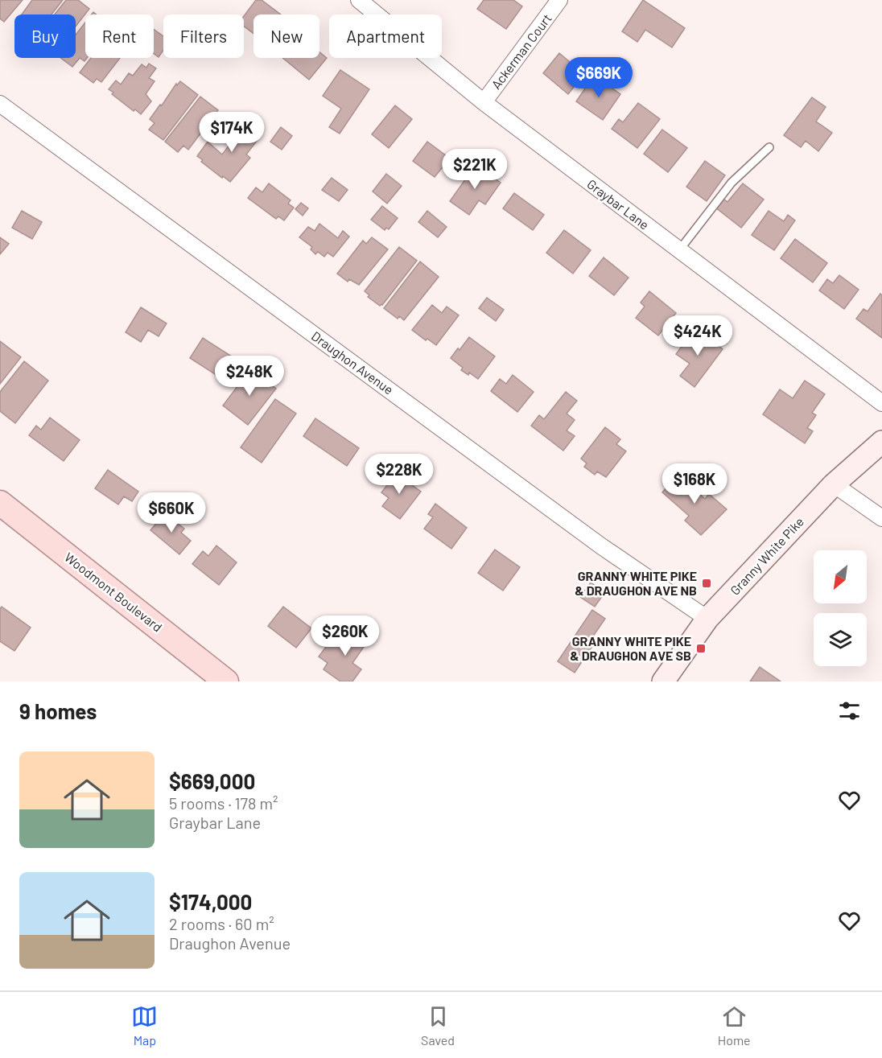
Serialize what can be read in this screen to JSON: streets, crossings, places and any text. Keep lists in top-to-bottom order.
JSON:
{
  "streets": {
    "main road": ["Granny White Pike", "Woodmont Boulevard"],
    "street": ["Ackerman Court", "Graybar Lane", "Draughon Avenue"]
  },
  "crossings": [
    ["Ackerman Court", "Graybar Lane"],
    ["Draughon Avenue", "Granny White Pike"]
  ],
  "places": {
    "transit": ["GRANNY WHITE PIKE & DRAUGHON AVE NB", "GRANNY WHITE PIKE & DRAUGHON AVE SB"]
  },
  "north": "bottom left",
  "page": {
    "chip": [
      "Buy",
      "Rent",
      "Filters",
      "New",
      "Apartment"
    ],
    "price": [
      "$669K",
      "$174K",
      "$221K",
      "$424K",
      "$248K",
      "$228K",
      "$168K",
      "$660K",
      "$260K"
    ],
    "heading": "9 homes",
    "list": [
      {
        "name": "$669,000",
        "note": "5 rooms · 178 m² · Graybar Lane"
      },
      {
        "name": "$174,000",
        "note": "2 rooms · 60 m² · Draughon Avenue"
      }
    ],
    "tabs": ["Map", "Saved", "Home"]
  }
}
